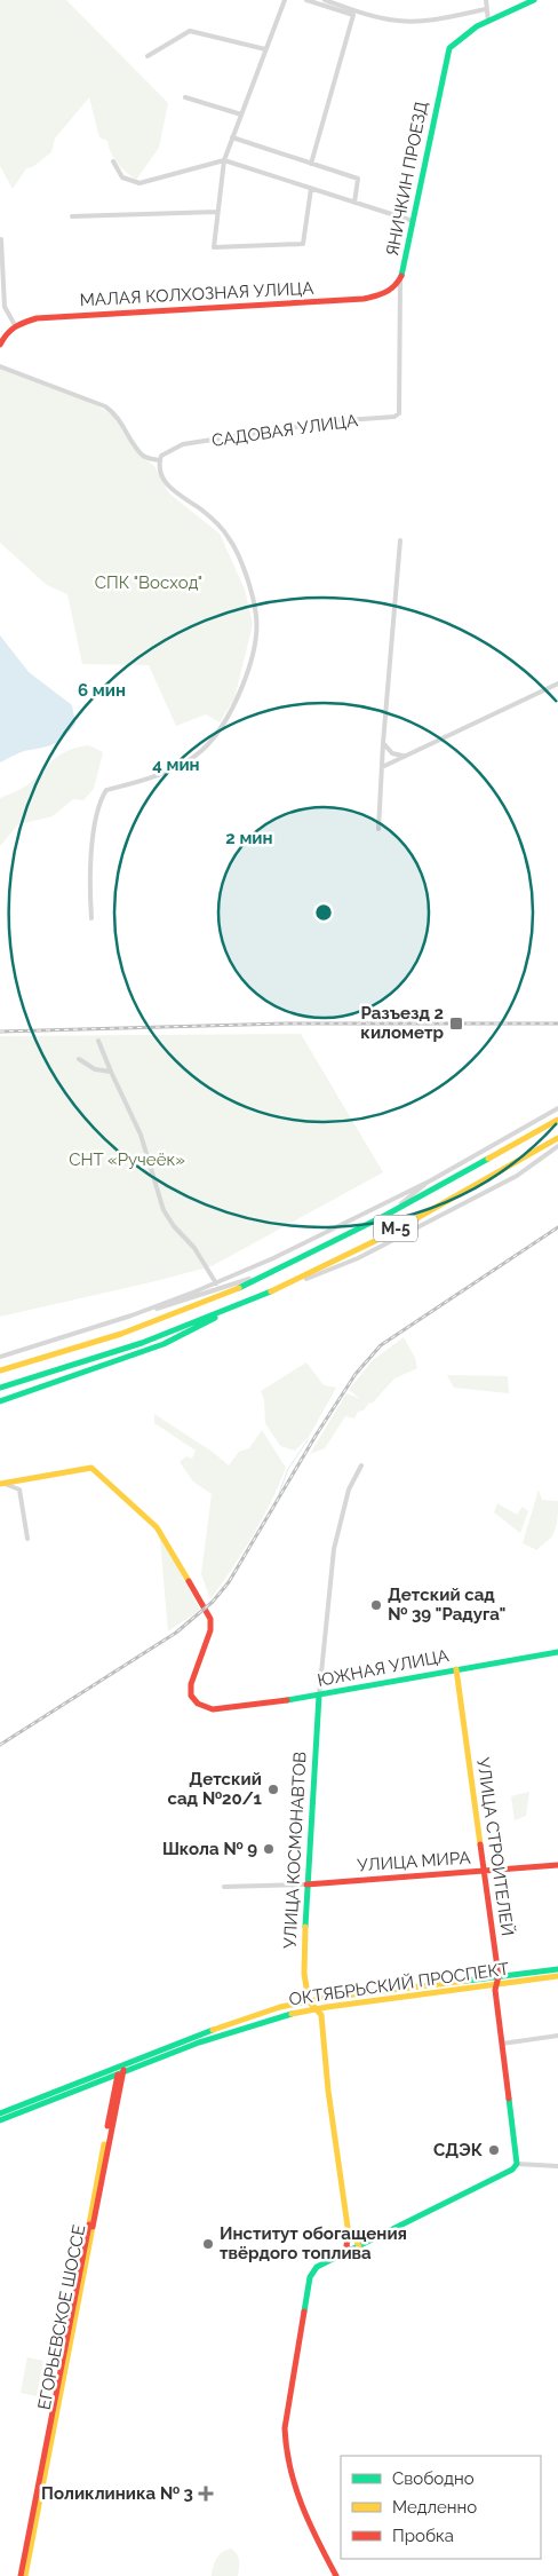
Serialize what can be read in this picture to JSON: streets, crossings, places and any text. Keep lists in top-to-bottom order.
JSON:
{
  "streets": {
    "main road": [
      "ЯНИЧКИН ПРОЕЗД",
      "МАЛАЯ КОЛХОЗНАЯ УЛИЦА",
      "М-5",
      "ЮЖНАЯ УЛИЦА",
      "УЛИЦА СТРОИТЕЛЕЙ",
      "УЛИЦА КОСМОНАВТОВ",
      "УЛИЦА МИРА",
      "ОКТЯБРЬСКИЙ ПРОСПЕКТ",
      "ЕГОРЬЕВСКОЕ ШОССЕ"
    ],
    "street": ["САДОВАЯ УЛИЦА"]
  },
  "crossings": [
    ["ЯНИЧКИН ПРОЕЗД", "МАЛАЯ КОЛХОЗНАЯ УЛИЦА"],
    ["ЯНИЧКИН ПРОЕЗД", "САДОВАЯ УЛИЦА"],
    ["ЮЖНАЯ УЛИЦА", "УЛИЦА СТРОИТЕЛЕЙ"],
    ["ЮЖНАЯ УЛИЦА", "УЛИЦА КОСМОНАВТОВ"],
    ["УЛИЦА СТРОИТЕЛЕЙ", "УЛИЦА МИРА"],
    ["УЛИЦА СТРОИТЕЛЕЙ", "ОКТЯБРЬСКИЙ ПРОСПЕКТ"],
    ["УЛИЦА КОСМОНАВТОВ", "УЛИЦА МИРА"],
    ["УЛИЦА КОСМОНАВТОВ", "ОКТЯБРЬСКИЙ ПРОСПЕКТ"],
    ["ОКТЯБРЬСКИЙ ПРОСПЕКТ", "ЕГОРЬЕВСКОЕ ШОССЕ"]
  ],
  "parks": ["СПК \"Восход\"", "СНТ «Ручеёк»"],
  "places": {
    "transit": ["Разъезд 2 километр"],
    "other": [
      "Детский сад № 39 \"Радуга\"",
      "Детский сад №20/1",
      "Школа № 9",
      "СДЭК",
      "Институт обогащения твёрдого топлива"
    ],
    "health": ["Поликлиника № 3"]
  },
  "legend": ["Свободно", "Медленно", "Пробка"],
  "rings": ["6 мин", "4 мин", "2 мин"]
}
